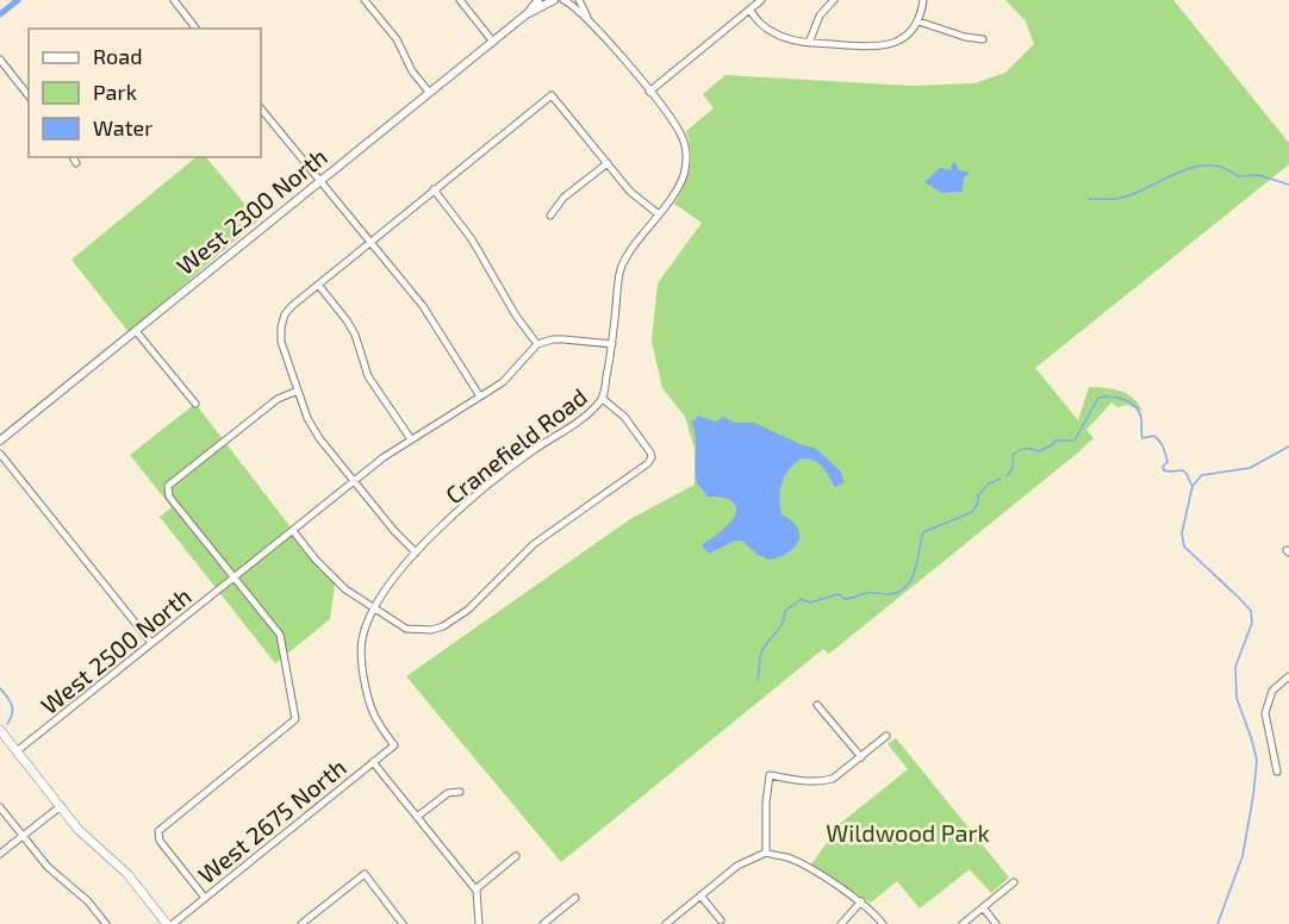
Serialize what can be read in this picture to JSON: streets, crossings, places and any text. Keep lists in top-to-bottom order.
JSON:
{
  "streets": {
    "street": [
      "West 2300 North",
      "Cranefield Road",
      "West 2500 North",
      "West 2675 North"
    ]
  },
  "crossings": [
    ["Cranefield Road", "West 2675 North"]
  ],
  "parks": ["Wildwood Park"],
  "legend": ["Road", "Park", "Water"]
}
